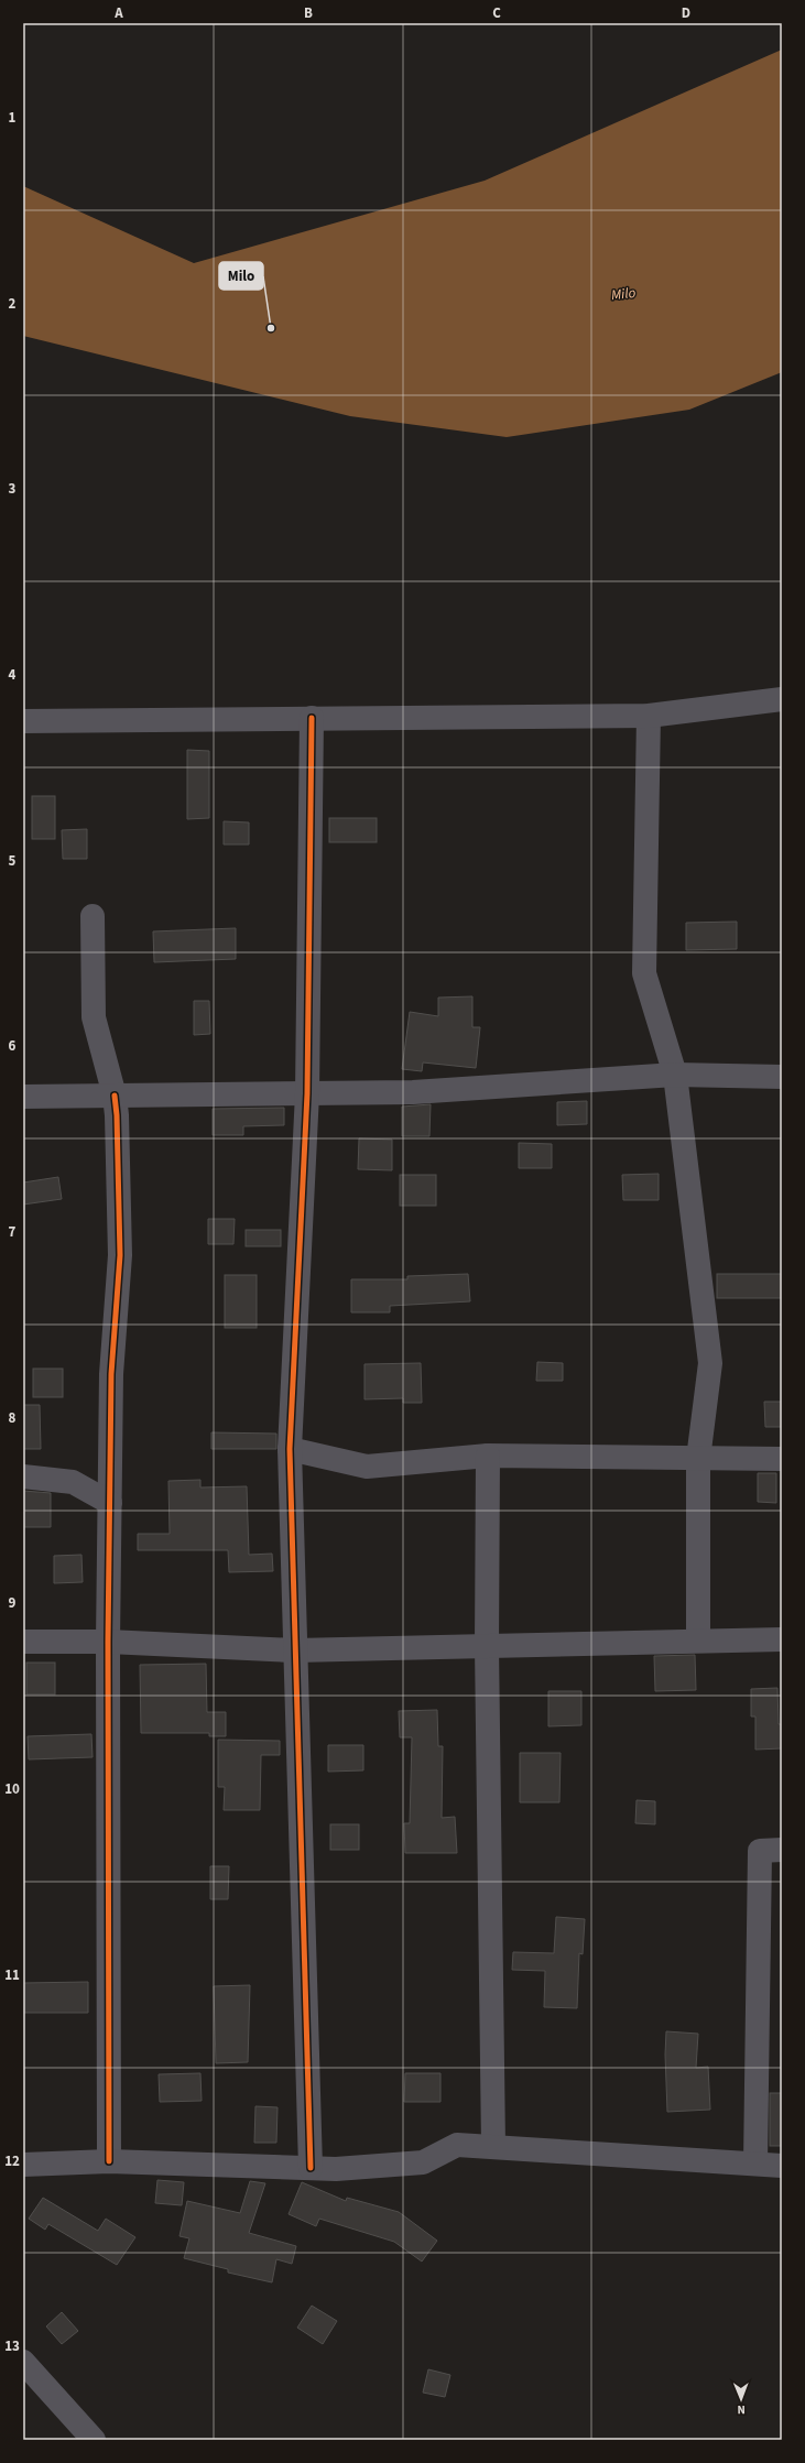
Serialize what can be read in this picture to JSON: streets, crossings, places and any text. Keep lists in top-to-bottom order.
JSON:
{
  "water": ["Milo"],
  "places": ["Milo"],
  "north": "bottom",
  "grid": {
    "columns": [
      "A",
      "B",
      "C",
      "D"
    ],
    "rows": [
      "1",
      "2",
      "3",
      "4",
      "5",
      "6",
      "7",
      "8",
      "9",
      "10",
      "11",
      "12",
      "13"
    ]
  }
}
